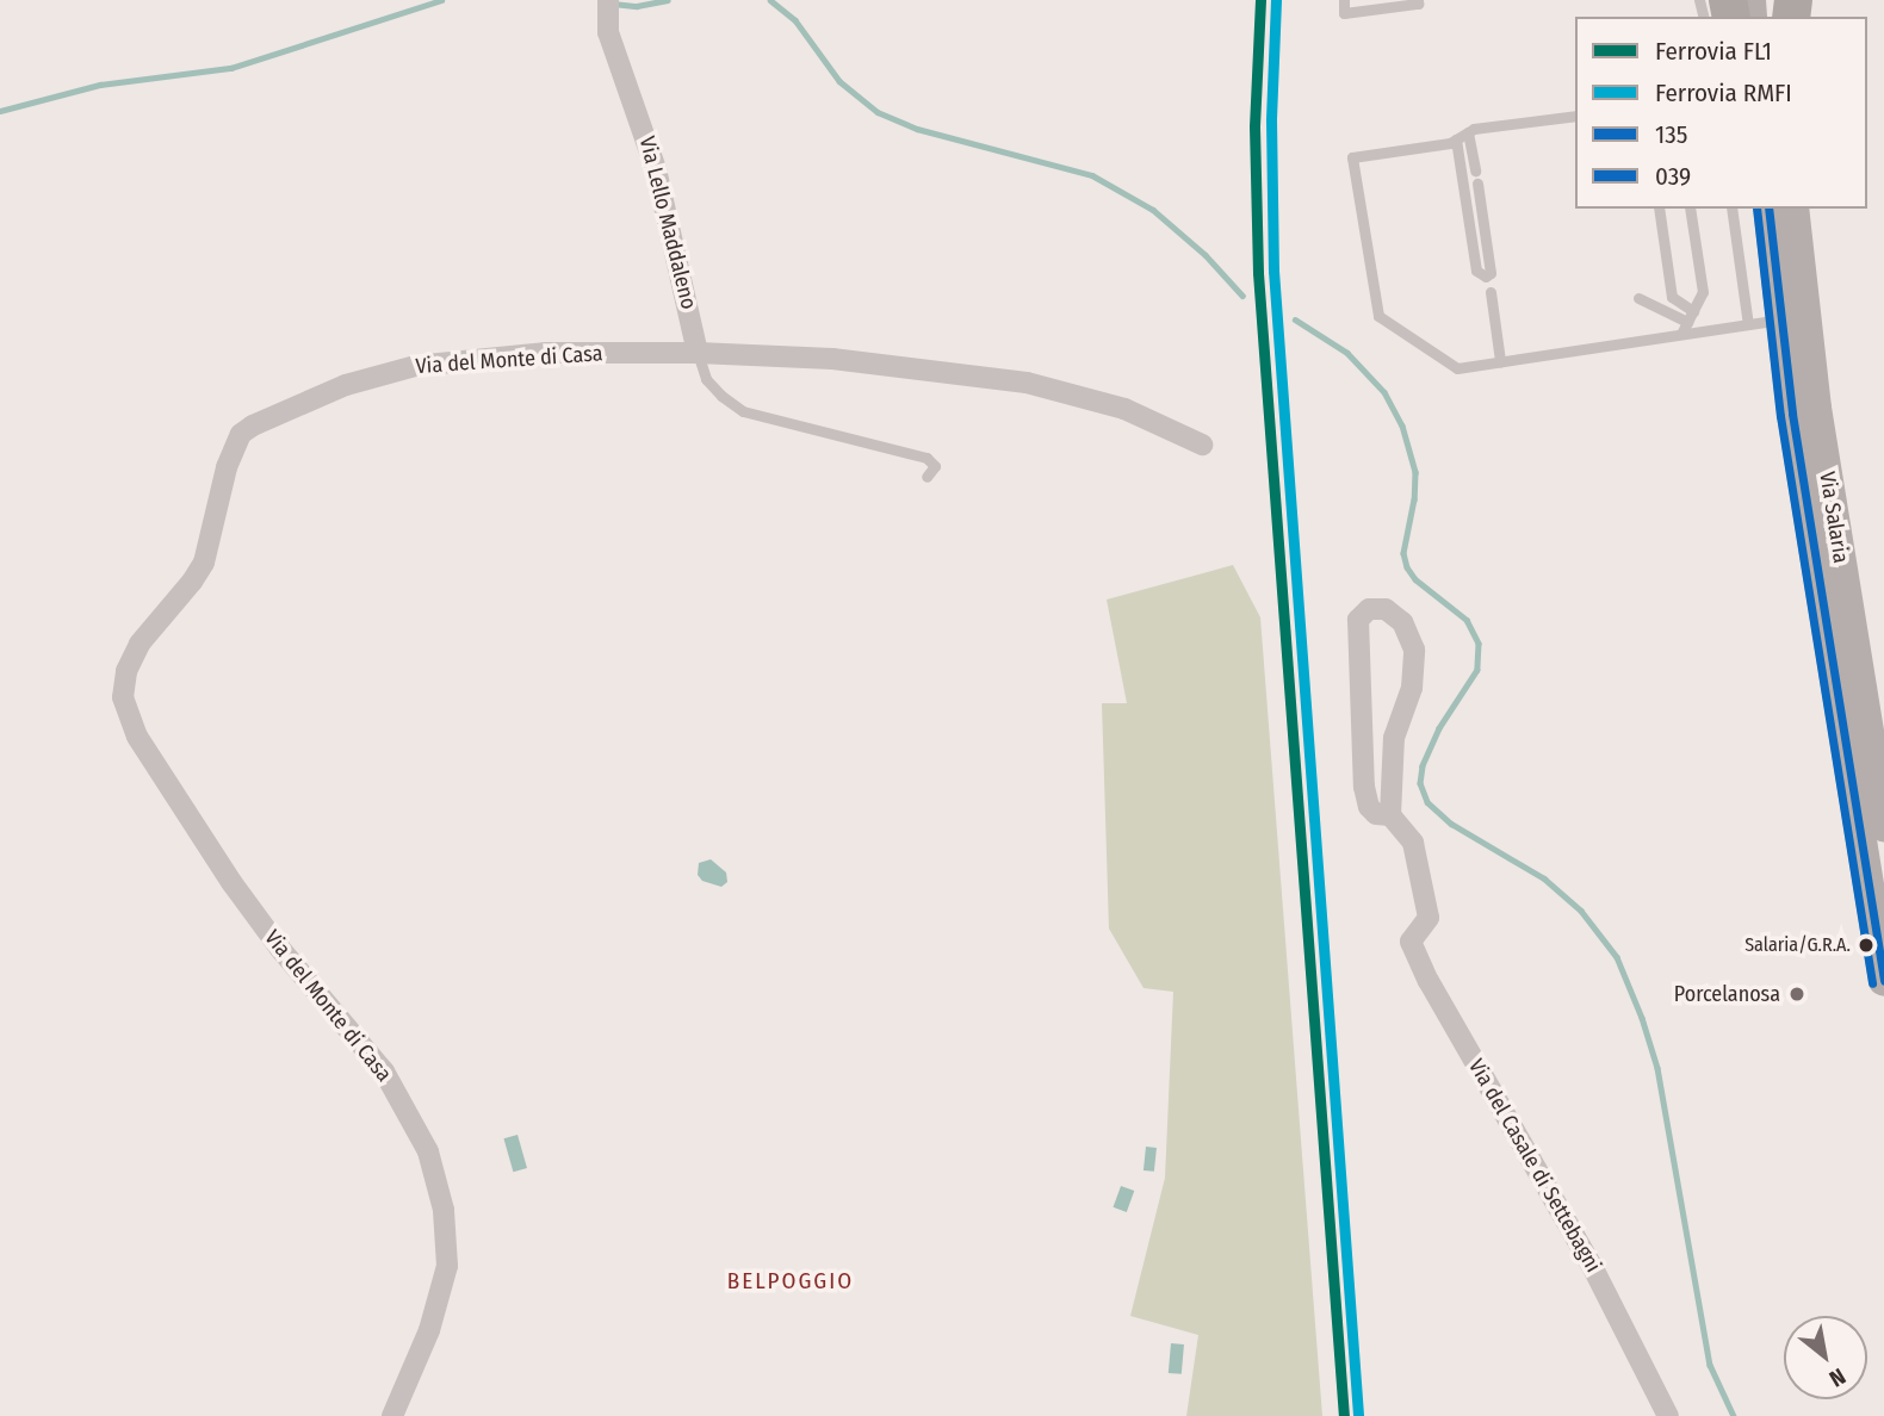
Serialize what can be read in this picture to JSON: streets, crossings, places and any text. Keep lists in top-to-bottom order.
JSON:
{
  "streets": {
    "main road": ["Via Salaria"],
    "street": ["Via Lello Maddaleno", "Via del Monte di Casa", "Via del Casale di Settebagni"]
  },
  "crossings": [
    ["Via Lello Maddaleno", "Via del Monte di Casa"]
  ],
  "districts": ["BELPOGGIO"],
  "places": ["Salaria/G.R.A.", "Porcelanosa"],
  "lines": [
    "rail line FL1",
    "rail line RMFI",
    "transit line 135",
    "transit line 039"
  ],
  "legend": [
    "Ferrovia FL1",
    "Ferrovia RMFI",
    "135",
    "039"
  ],
  "north": "bottom right"
}
